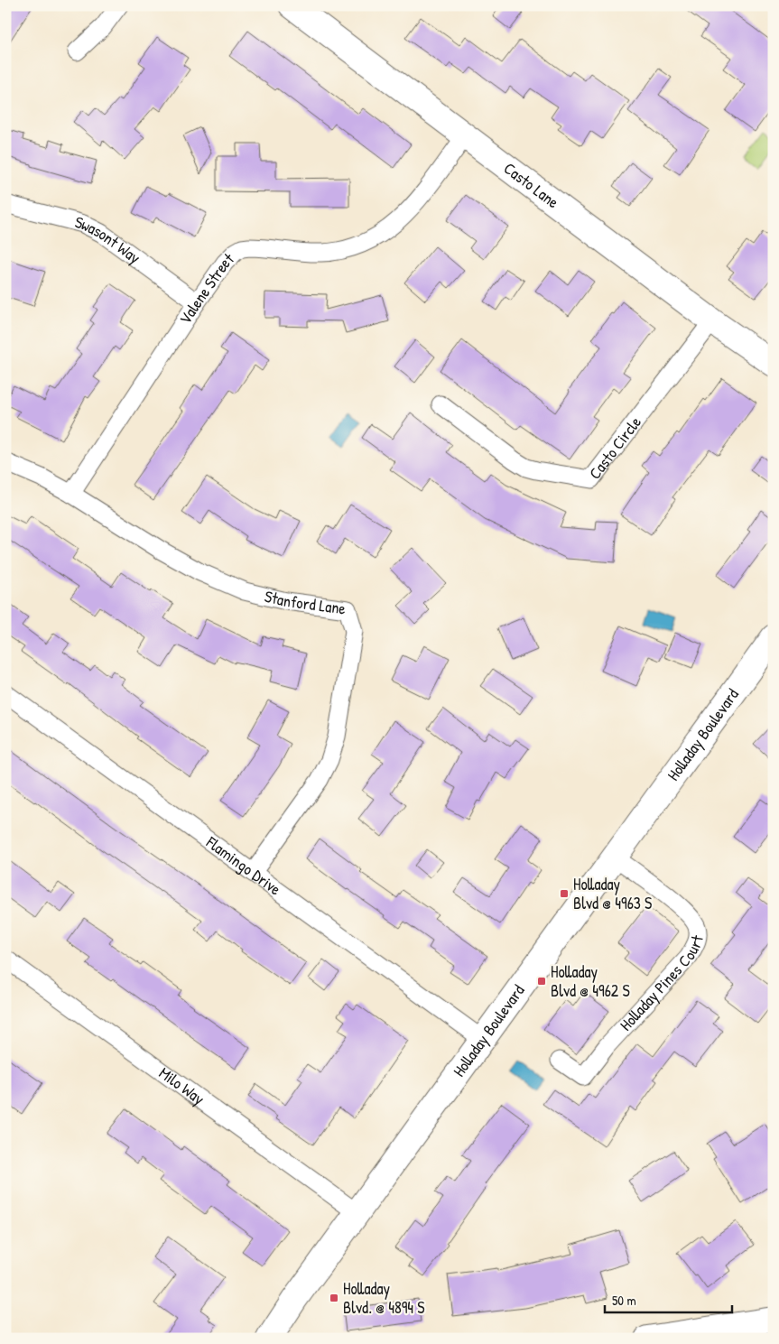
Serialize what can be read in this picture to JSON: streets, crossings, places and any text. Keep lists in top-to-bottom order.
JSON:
{
  "streets": {
    "main road": ["Casto Lane", "Holladay Boulevard"],
    "street": [
      "Swasont Way",
      "Valene Street",
      "Casto Circle",
      "Stanford Lane",
      "Flamingo Drive",
      "Holladay Pines Court",
      "Milo Way"
    ]
  },
  "crossings": [
    ["Casto Lane", "Valene Street"],
    ["Casto Lane", "Casto Circle"],
    ["Swasont Way", "Valene Street"],
    ["Valene Street", "Stanford Lane"],
    ["Stanford Lane", "Flamingo Drive"],
    ["Holladay Boulevard", "Flamingo Drive"],
    ["Holladay Boulevard", "Holladay Pines Court"],
    ["Holladay Boulevard", "Milo Way"]
  ],
  "places": {
    "transit": ["Holladay Blvd @ 4963 S", "Holladay Blvd @ 4962 S", "Holladay Blvd. @ 4894 S"]
  },
  "scale_bar": "50 m"
}
